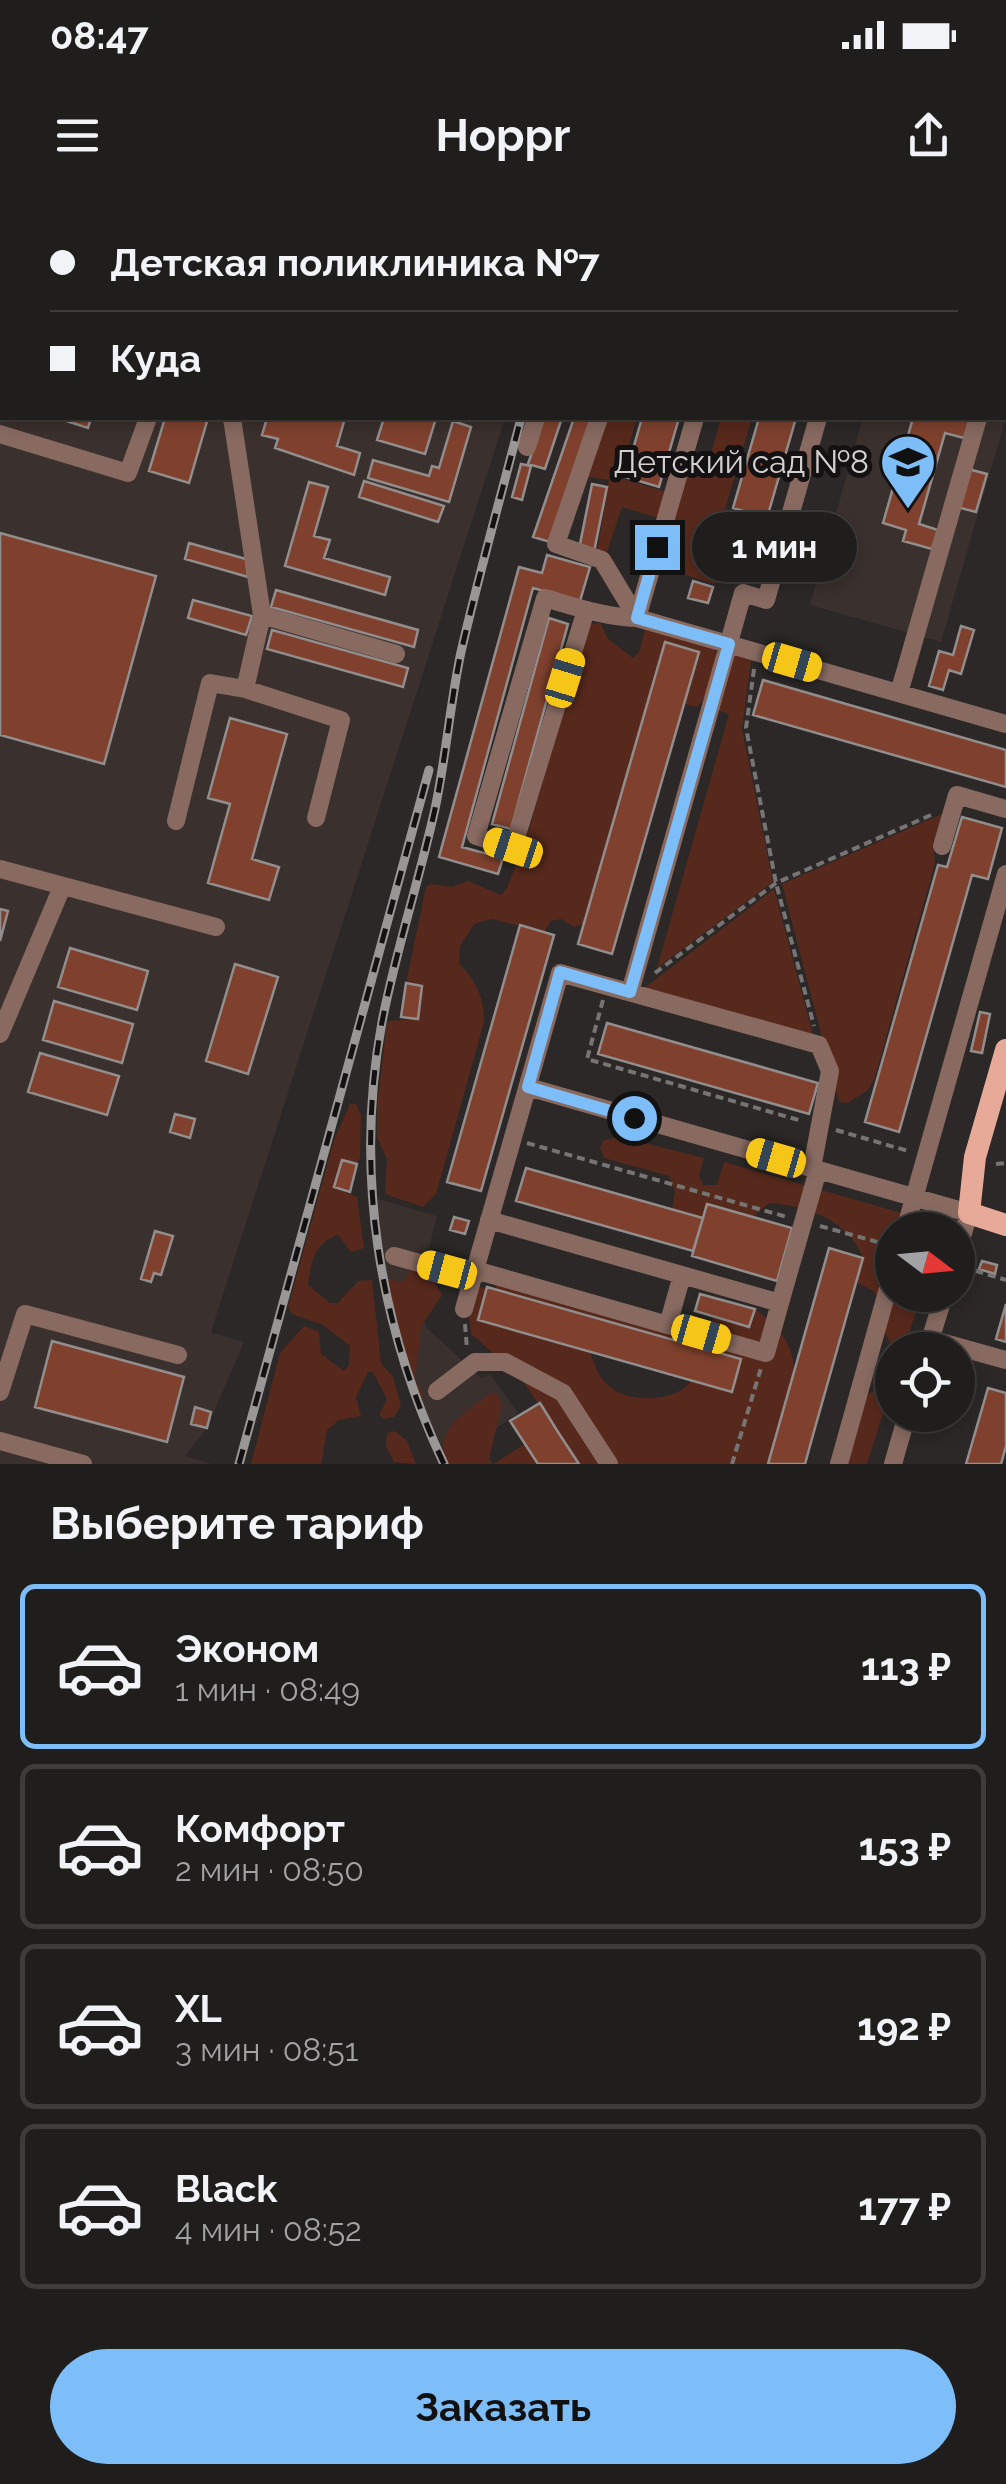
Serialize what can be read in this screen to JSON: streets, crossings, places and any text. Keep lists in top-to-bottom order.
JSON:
{
  "places": {
    "school or university": ["Детский сад №8"]
  },
  "north": "right",
  "page": {
    "status": "08:47",
    "header": "Hoppr",
    "banner": ["Детская поликлиника №7", "Куда"],
    "bubble": "1 мин",
    "heading": "Выберите тариф",
    "list": [
      {
        "name": "Эконом",
        "note": "1 мин · 08:49",
        "value": "113 ₽"
      },
      {
        "name": "Комфорт",
        "note": "2 мин · 08:50",
        "value": "153 ₽"
      },
      {
        "name": "XL",
        "note": "3 мин · 08:51",
        "value": "192 ₽"
      },
      {
        "name": "Black",
        "note": "4 мин · 08:52",
        "value": "177 ₽"
      }
    ],
    "buttons": "Заказать"
  }
}
